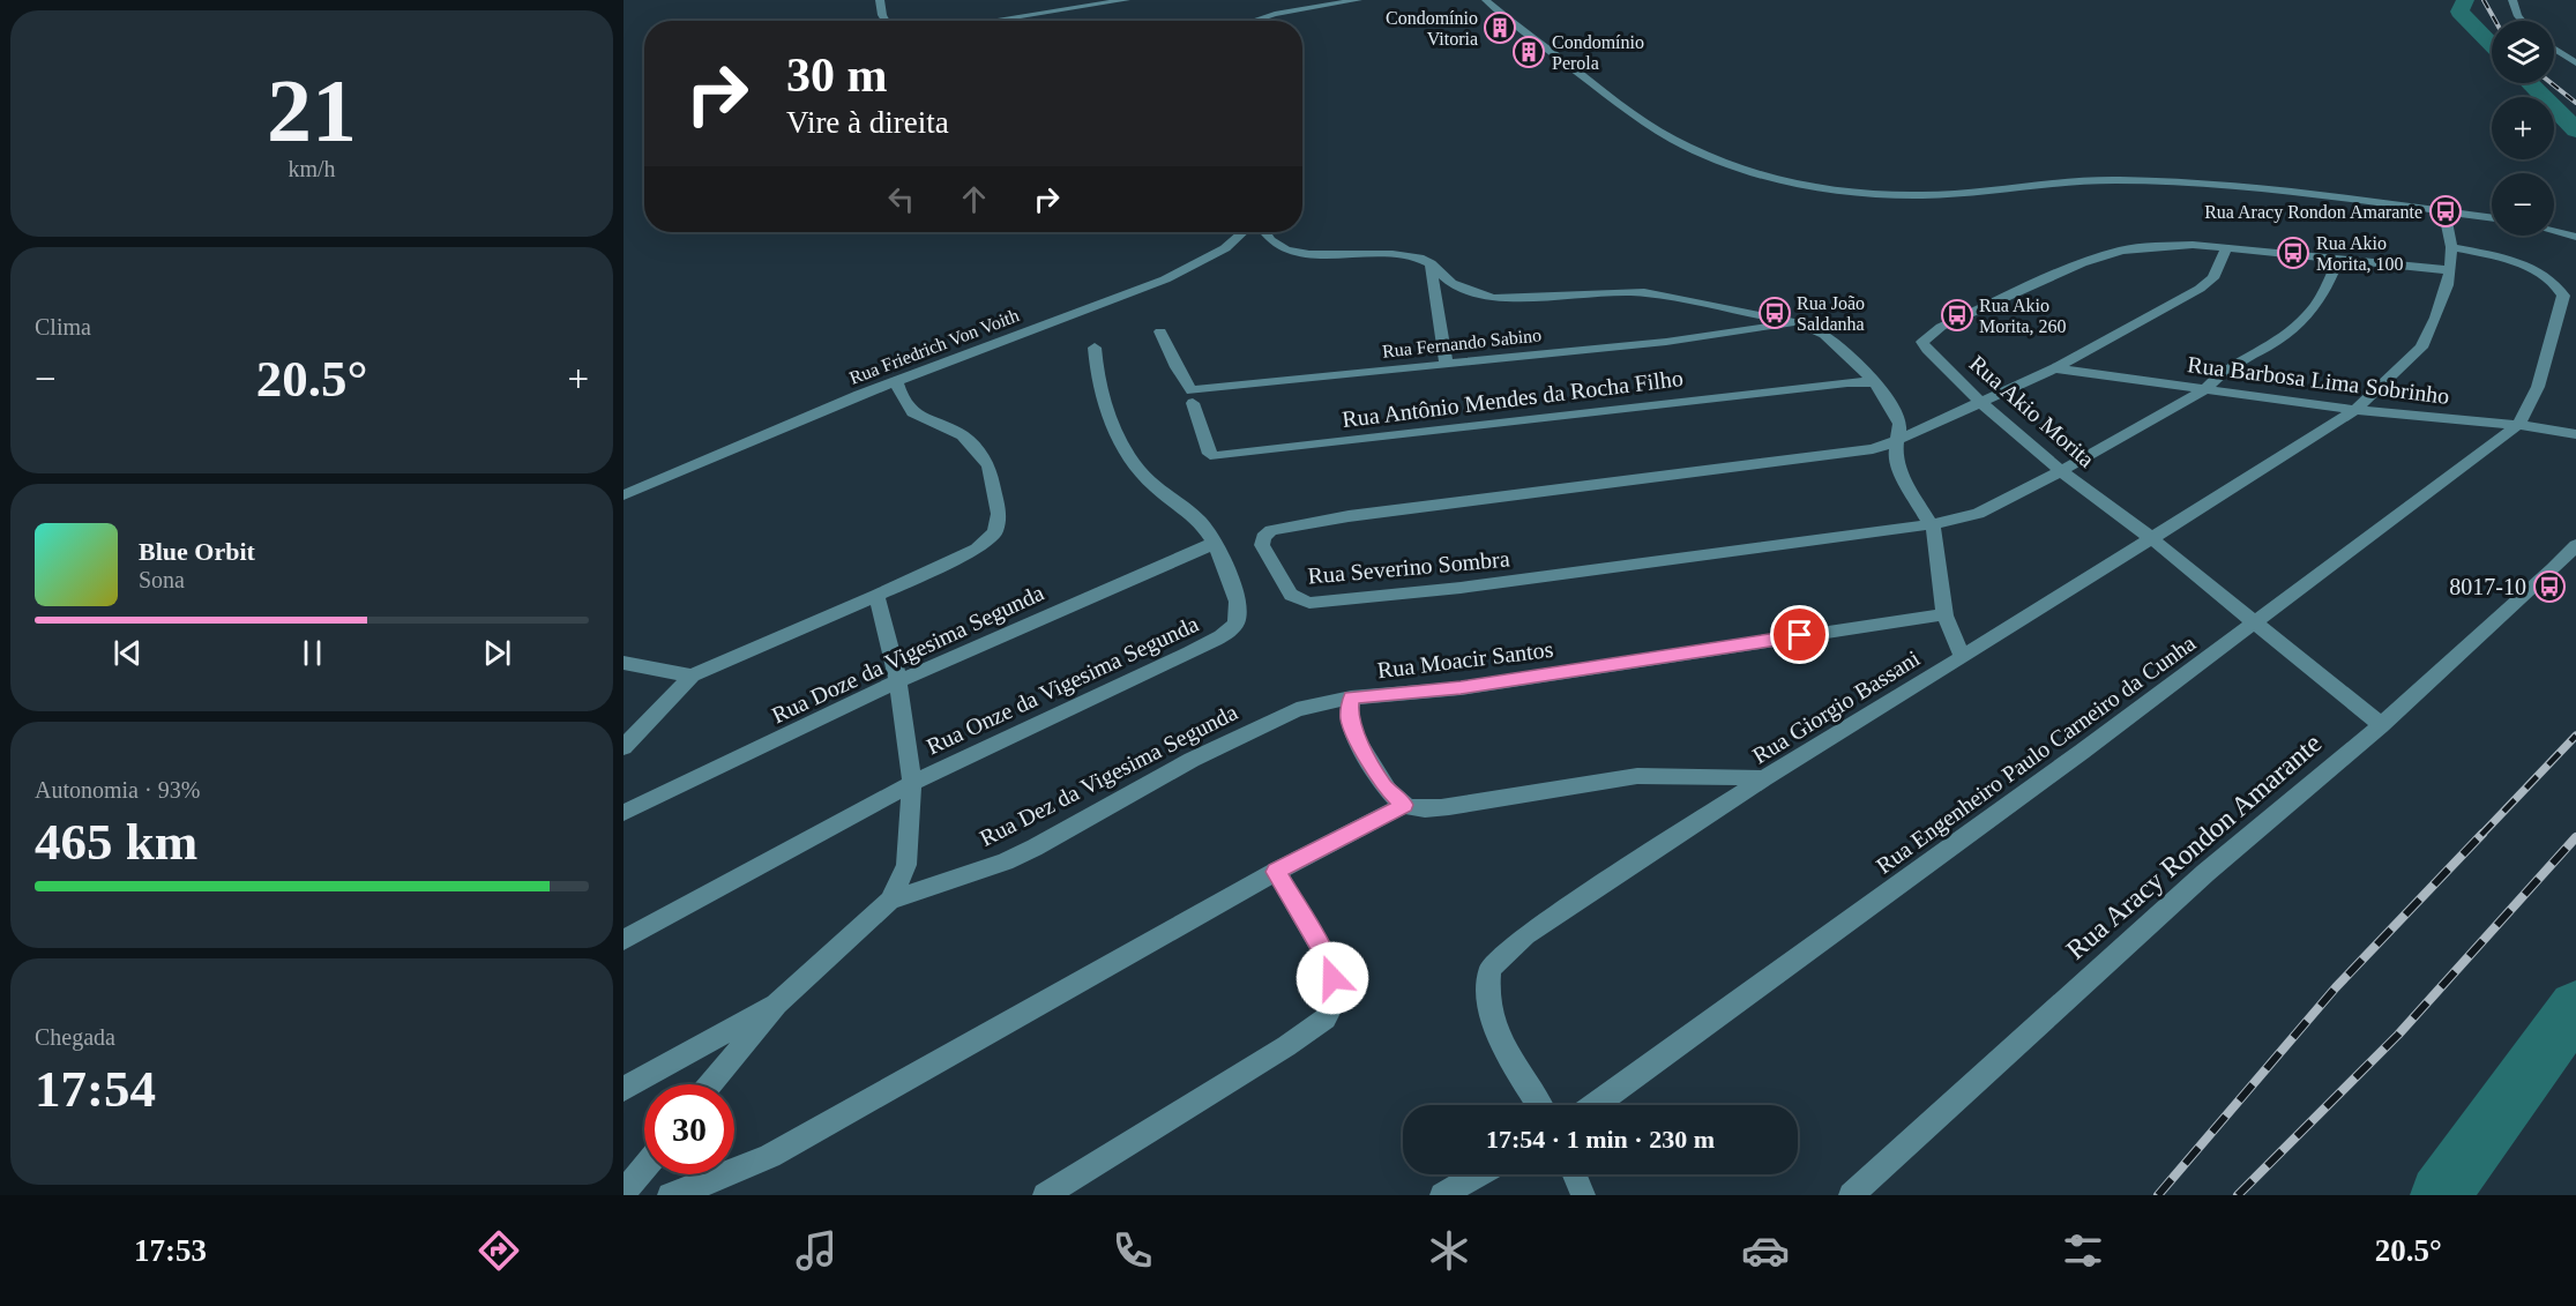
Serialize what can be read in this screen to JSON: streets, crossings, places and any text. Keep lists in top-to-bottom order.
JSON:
{
  "streets": {
    "street": [
      "Rua Fernando Sabino",
      "Rua Friedrich Von Voith",
      "Rua Barbosa Lima Sobrinho",
      "Rua Antônio Mendes da Rocha Filho",
      "Rua Akio Morita",
      "Rua Severino Sombra",
      "Rua Doze da Vigesima Segunda",
      "Rua Moacir Santos",
      "Rua Onze da Vigesima Segunda",
      "Rua Giorgio Bassani",
      "Rua Engenheiro Paulo Carneiro da Cunha",
      "Rua Dez da Vigesima Segunda",
      "Rua Aracy Rondon Amarante"
    ]
  },
  "crossings": [
    ["Rua Barbosa Lima Sobrinho", "Rua Severino Sombra"],
    ["Rua Barbosa Lima Sobrinho", "Rua Giorgio Bassani"],
    ["Rua Barbosa Lima Sobrinho", "Rua Engenheiro Paulo Carneiro da Cunha"],
    ["Rua Akio Morita", "Rua Severino Sombra"],
    ["Rua Akio Morita", "Rua Giorgio Bassani"],
    ["Rua Akio Morita", "Rua Engenheiro Paulo Carneiro da Cunha"],
    ["Rua Akio Morita", "Rua Aracy Rondon Amarante"],
    ["Rua Doze da Vigesima Segunda", "Rua Onze da Vigesima Segunda"],
    ["Rua Moacir Santos", "Rua Dez da Vigesima Segunda"]
  ],
  "places": {
    "building": ["Condomínio Vitoria", "Condomínio Perola"],
    "bus stop": [
      "Rua Aracy Rondon Amarante",
      "Rua Akio Morita, 100",
      "Rua João Saldanha",
      "Rua Akio Morita, 260",
      "8017-10"
    ]
  },
  "page": {
    "tile": [
      ["21", "km/h"],
      "Clima",
      ["Autonomia · 93%", "465 km"],
      ["Chegada", "17:54"]
    ],
    "map_buttons": ["+", "−"],
    "turn": ["30 m", "Vire à direita"],
    "heat": ["−", "20.5°", "+"],
    "song": ["Blue Orbit", "Sona"],
    "limit": "30",
    "trip": "17:54 · 1 min · 230 m",
    "tabs": ["17:53", "20.5°"]
  }
}
